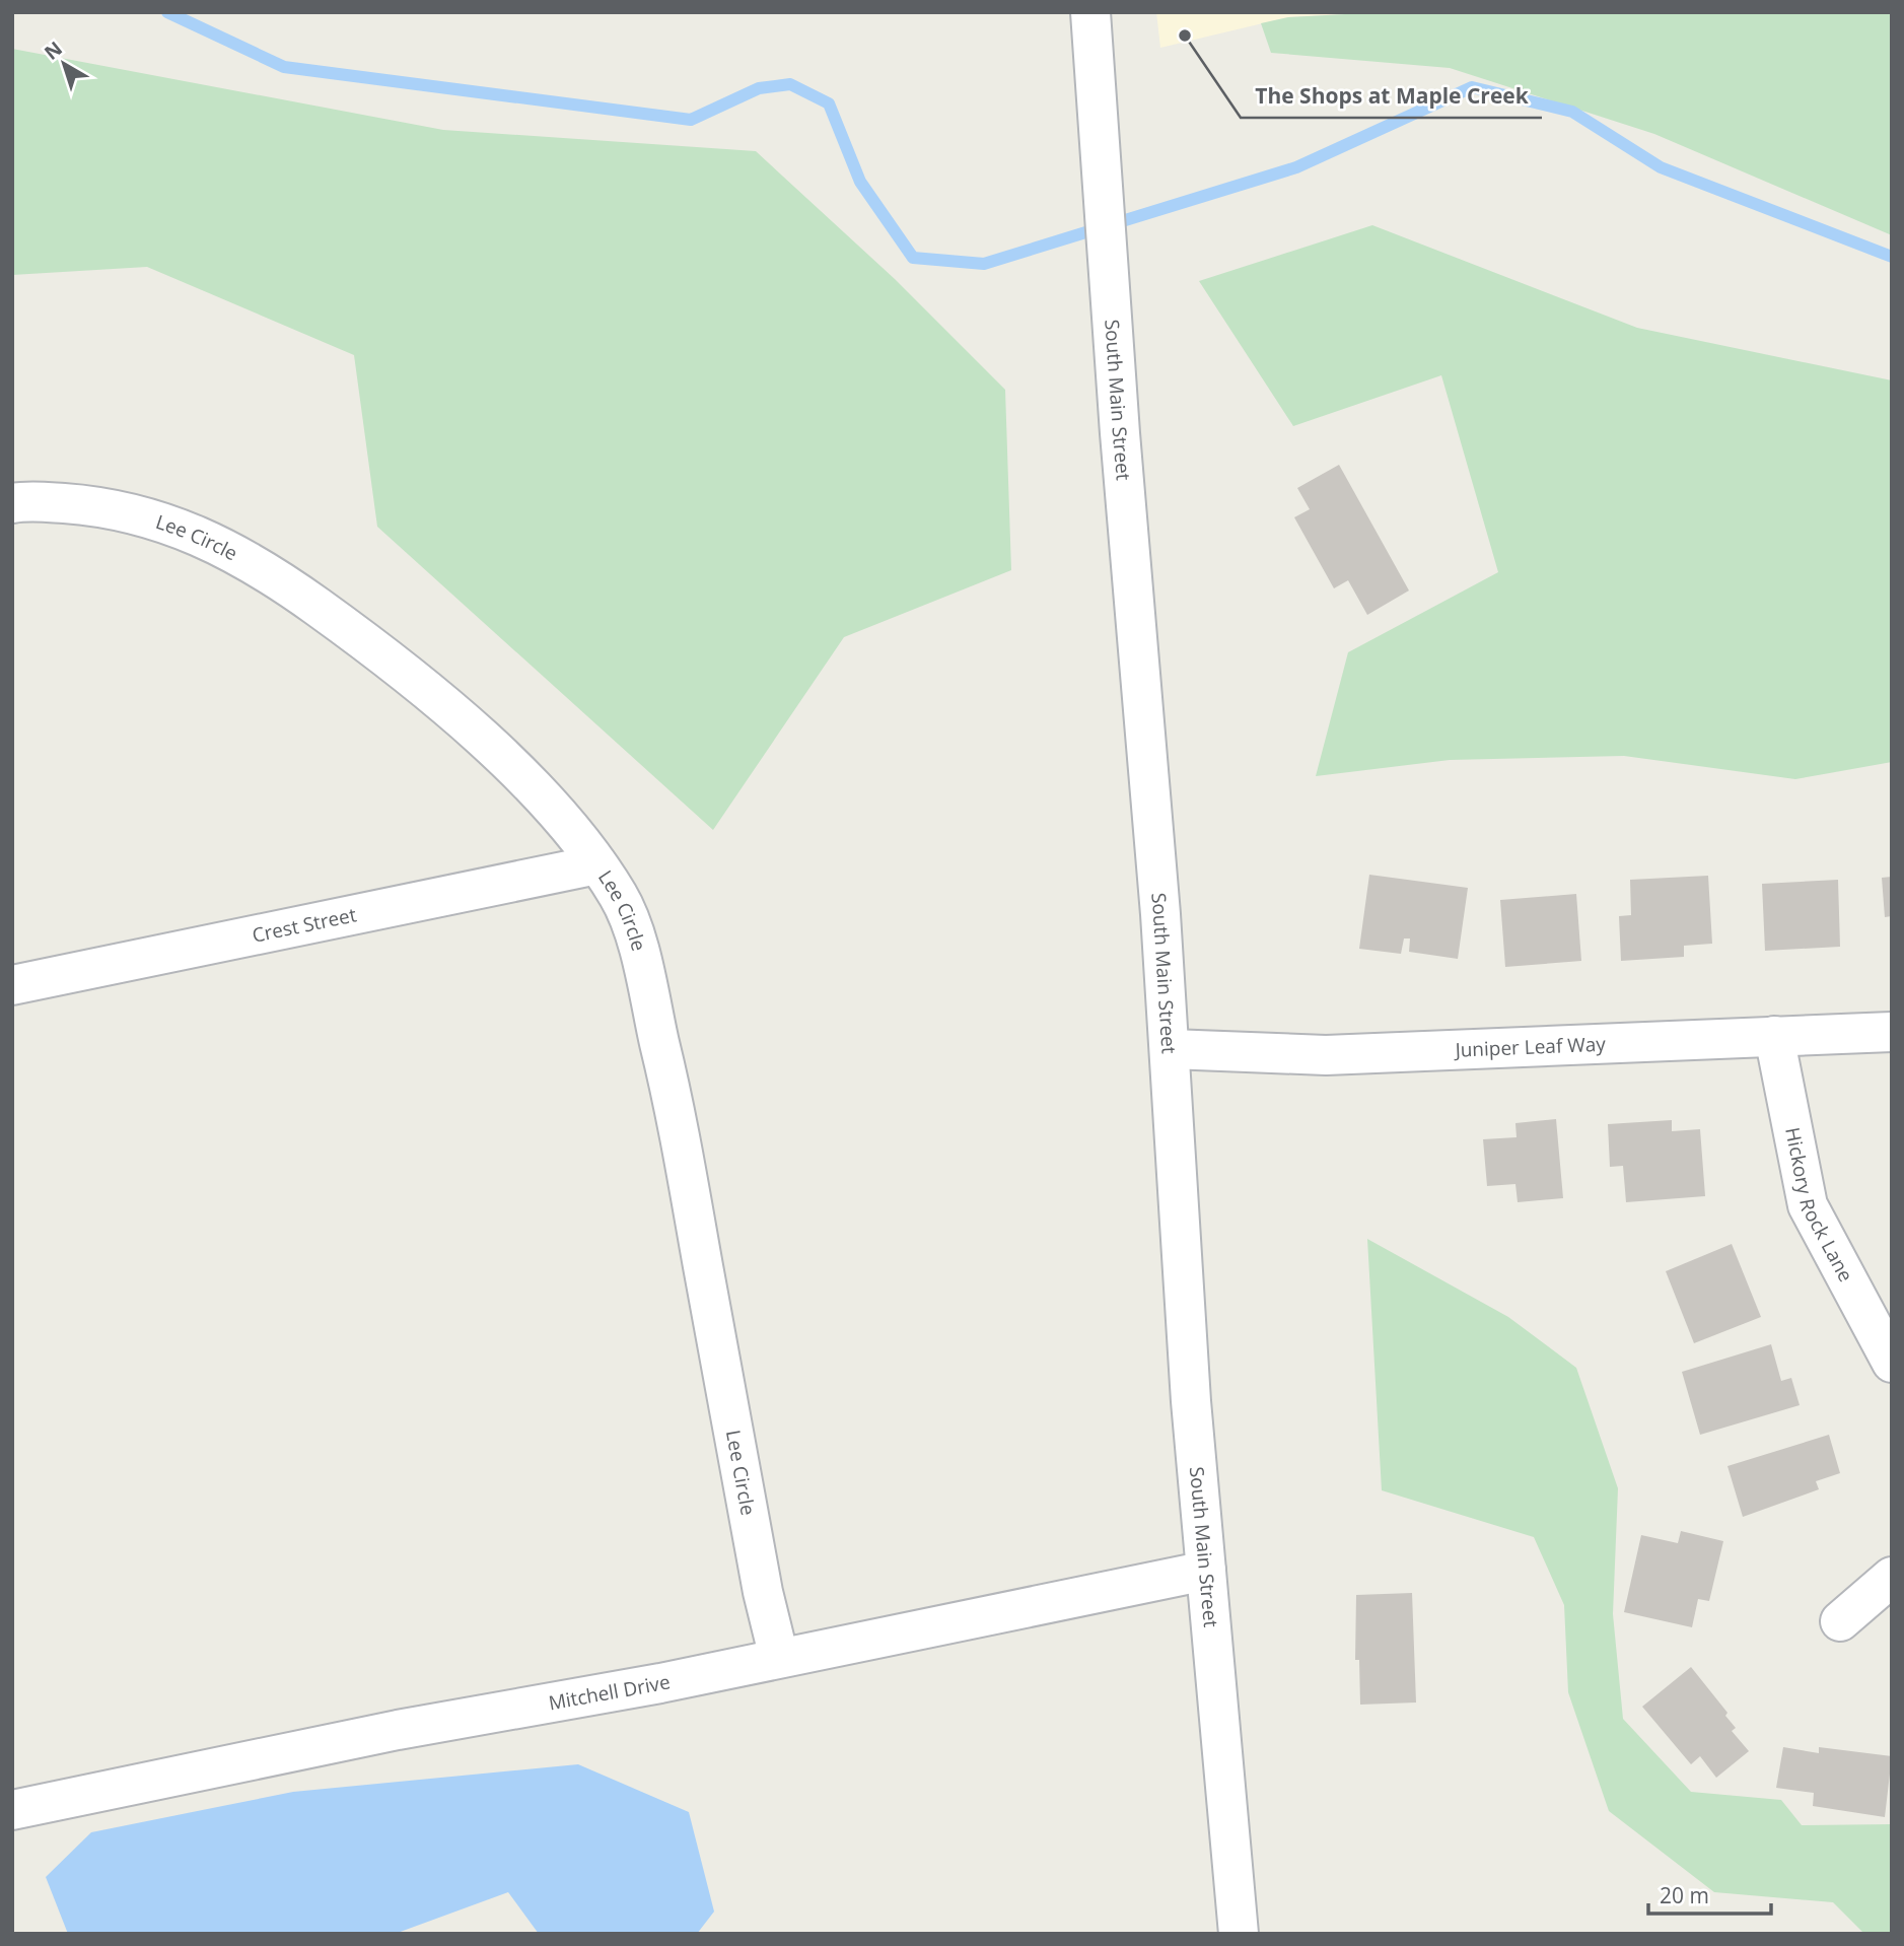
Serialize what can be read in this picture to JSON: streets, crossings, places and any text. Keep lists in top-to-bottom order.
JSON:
{
  "streets": {
    "street": [
      "South Main Street",
      "Lee Circle",
      "Crest Street",
      "Juniper Leaf Way",
      "Hickory Rock Lane",
      "Mitchell Drive"
    ]
  },
  "crossings": [
    ["South Main Street", "Juniper Leaf Way"],
    ["South Main Street", "Mitchell Drive"],
    ["Lee Circle", "Crest Street"],
    ["Lee Circle", "Mitchell Drive"],
    ["Juniper Leaf Way", "Hickory Rock Lane"]
  ],
  "places": ["The Shops at Maple Creek"],
  "scale_bar": "20 m",
  "north": "top left"
}
